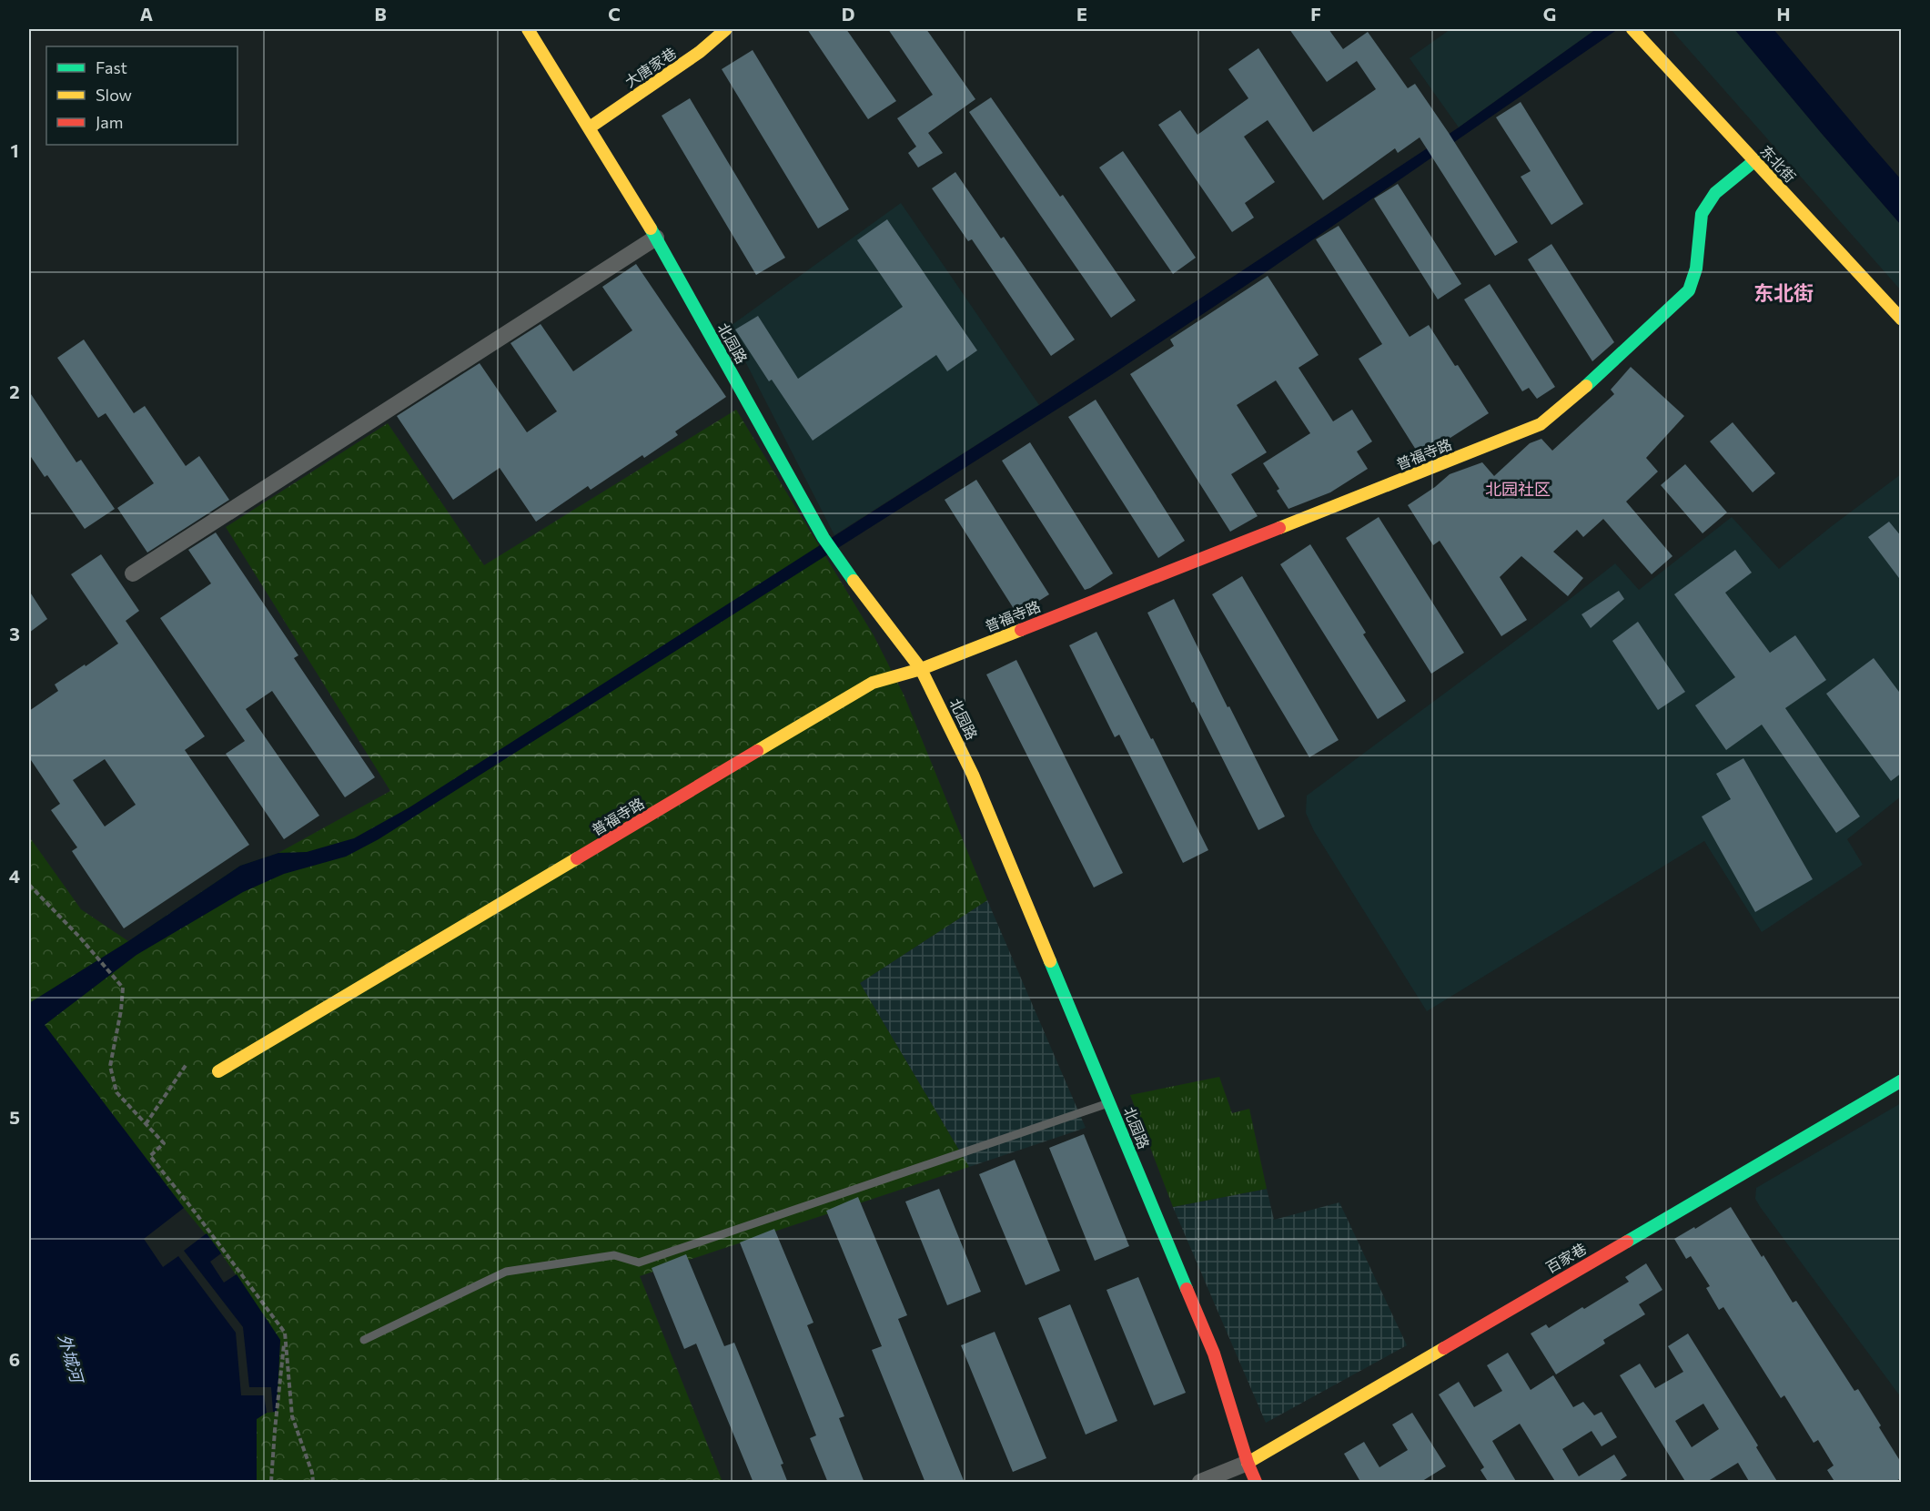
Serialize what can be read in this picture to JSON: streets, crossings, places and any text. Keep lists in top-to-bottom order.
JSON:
{
  "streets": {
    "street": [
      "大唐家巷",
      "东北街",
      "北园路",
      "普福寺路",
      "百家巷"
    ]
  },
  "crossings": [
    ["大唐家巷", "北园路"],
    ["东北街", "普福寺路"],
    ["北园路", "普福寺路"],
    ["北园路", "百家巷"]
  ],
  "districts": ["东北街", "北园社区"],
  "water": ["外城河"],
  "legend": ["Fast", "Slow", "Jam"],
  "grid": {
    "columns": [
      "A",
      "B",
      "C",
      "D",
      "E",
      "F",
      "G",
      "H"
    ],
    "rows": [
      "1",
      "2",
      "3",
      "4",
      "5",
      "6"
    ]
  }
}
